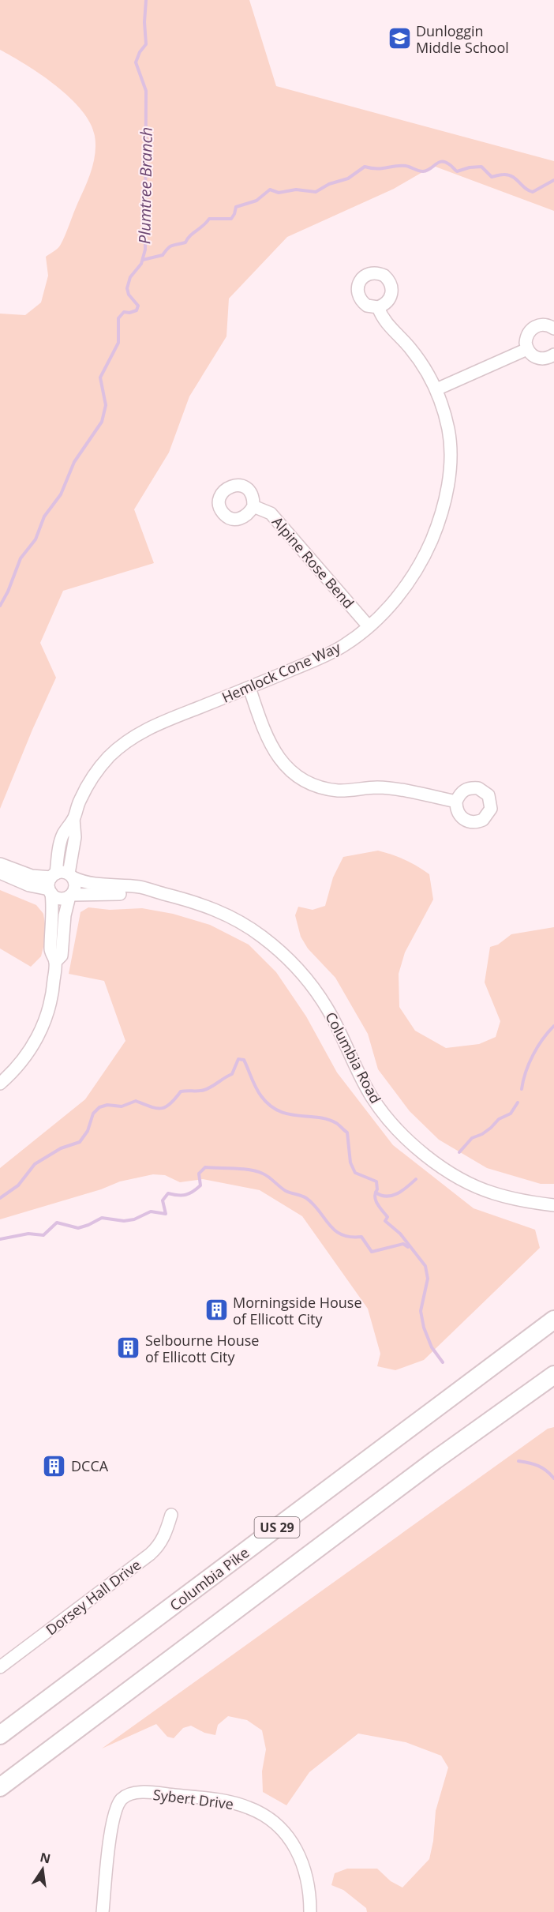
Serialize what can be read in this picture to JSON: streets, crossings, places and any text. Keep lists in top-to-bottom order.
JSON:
{
  "streets": {
    "highway": ["US 29", "Columbia Pike"],
    "street": [
      "Alpine Rose Bend",
      "Hemlock Cone Way",
      "Columbia Road",
      "Dorsey Hall Drive",
      "Sybert Drive"
    ]
  },
  "crossings": [
    ["Alpine Rose Bend", "Hemlock Cone Way"],
    ["Hemlock Cone Way", "Columbia Road"]
  ],
  "water": ["Plumtree Branch"],
  "places": {
    "school or university": ["Dunloggin Middle School"],
    "building": ["Morningside House of Ellicott City", "Selbourne House of Ellicott City", "DCCA"]
  },
  "north": "top"
}
